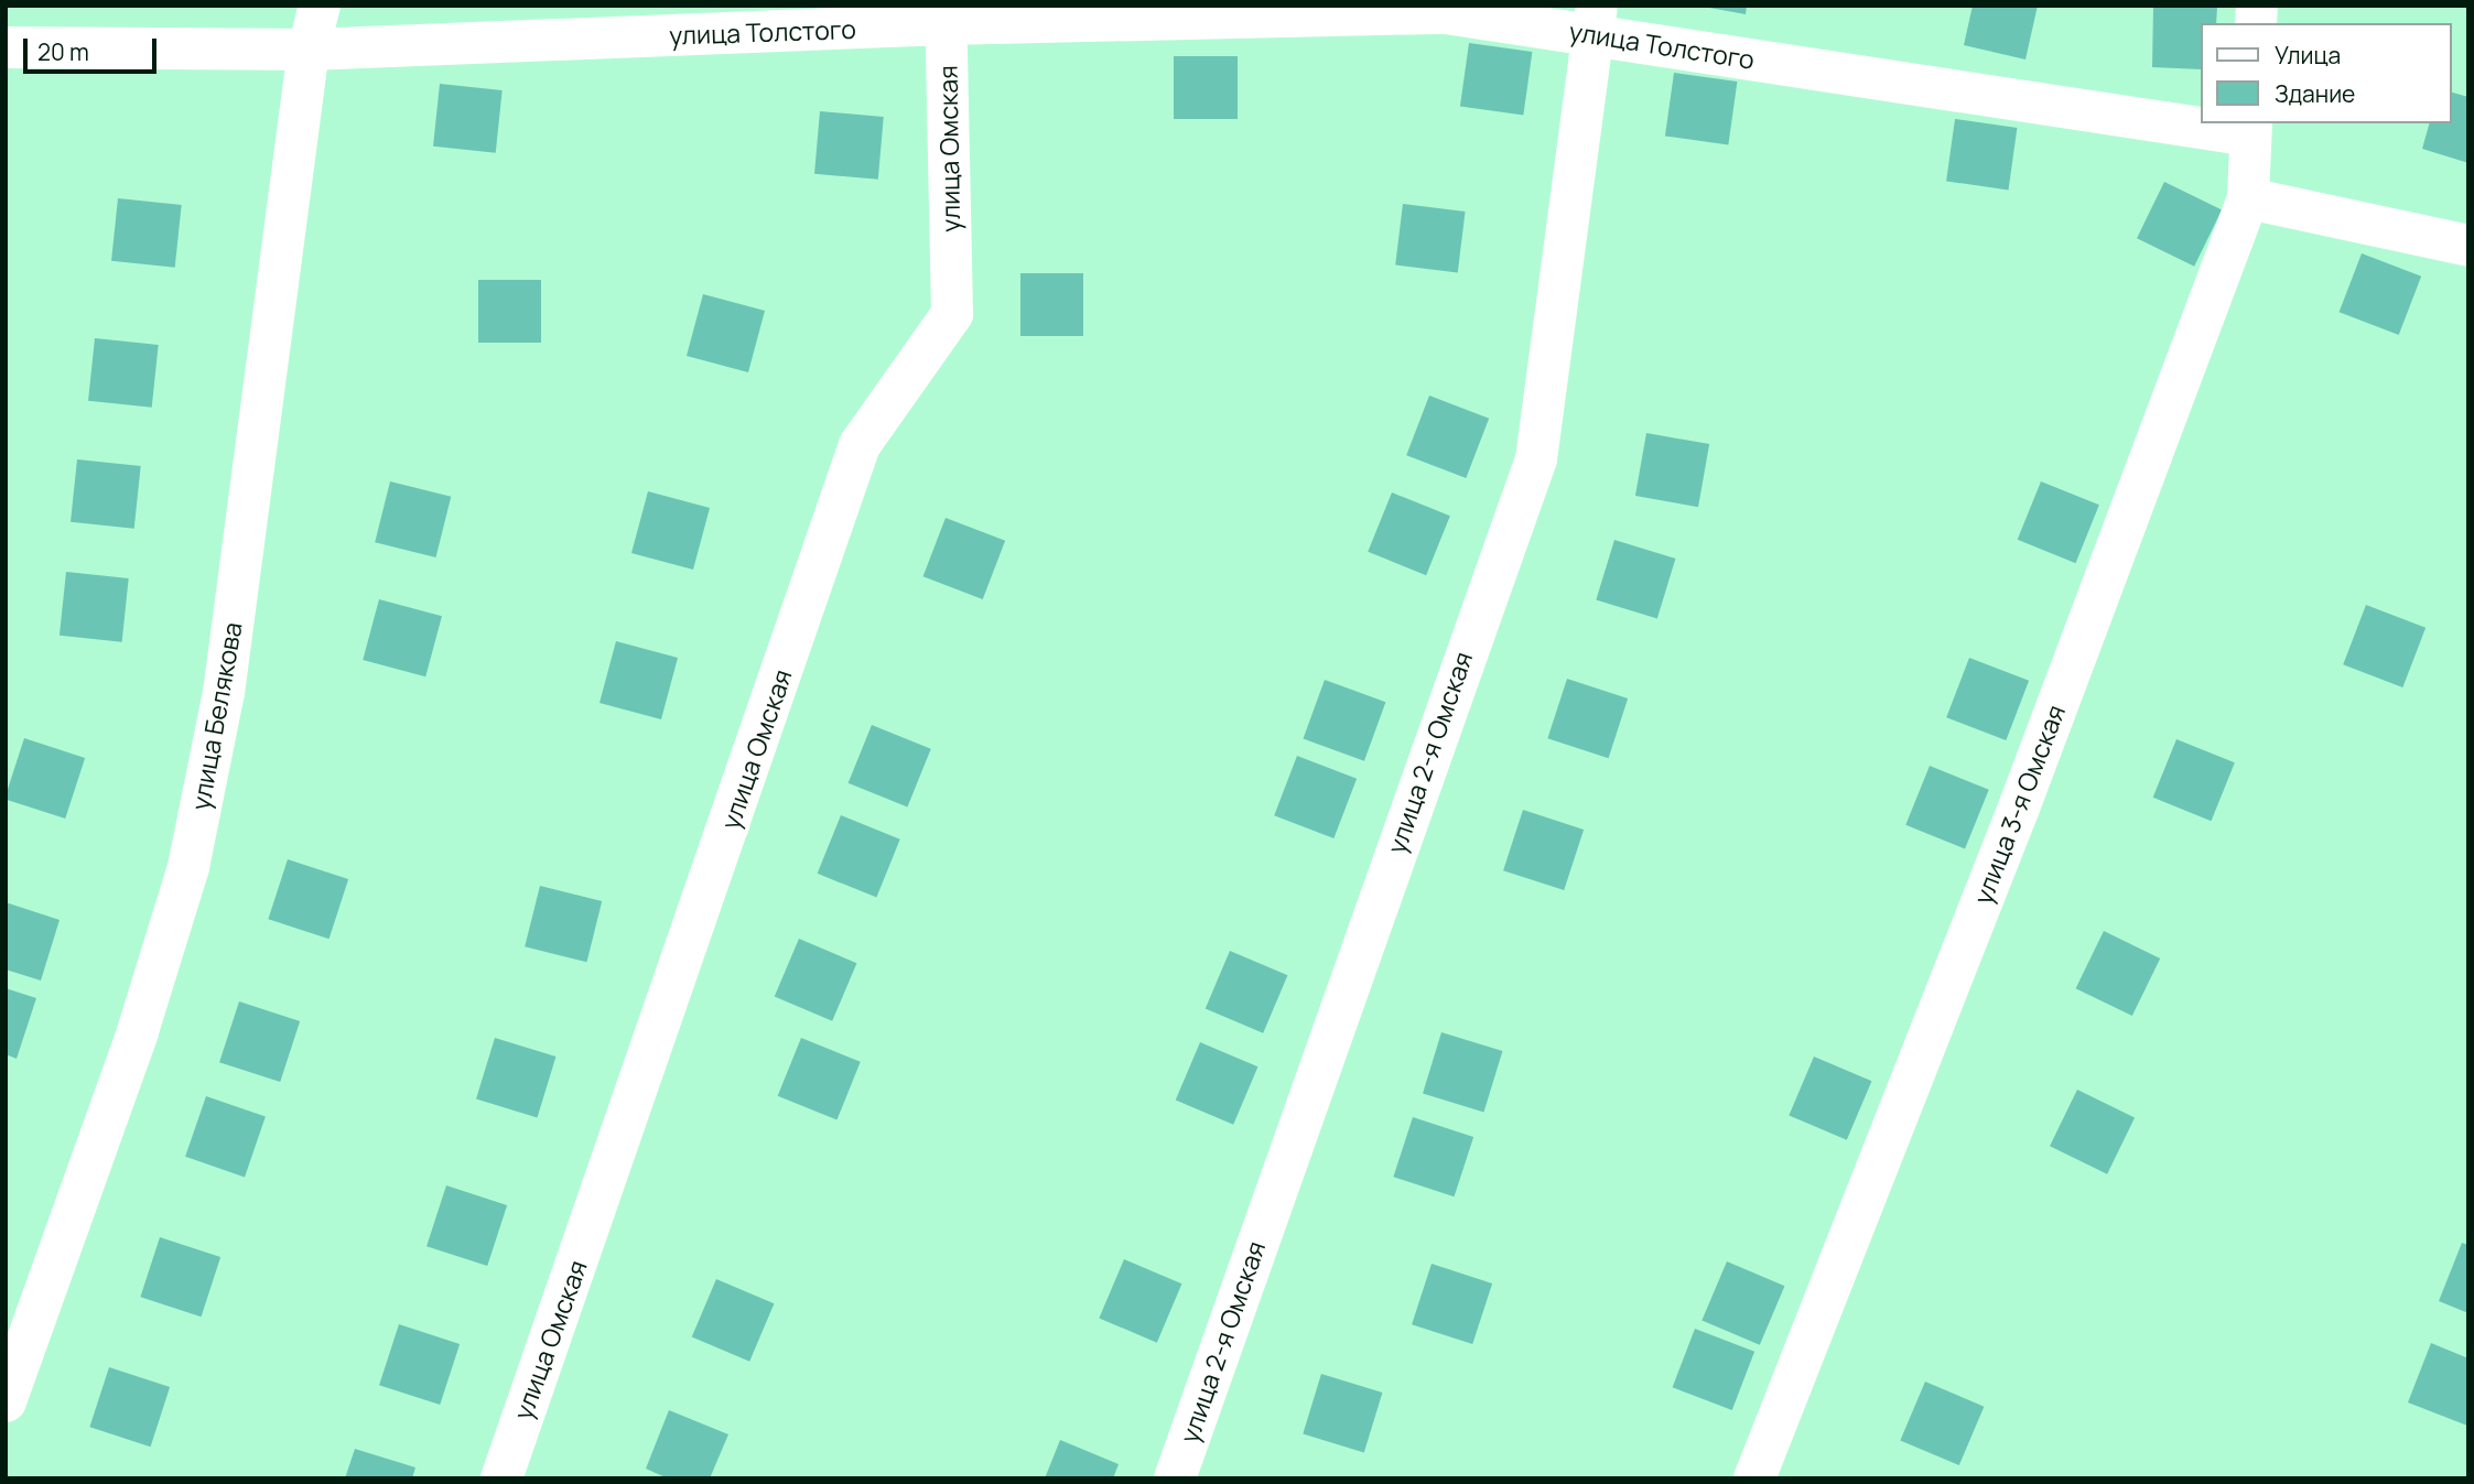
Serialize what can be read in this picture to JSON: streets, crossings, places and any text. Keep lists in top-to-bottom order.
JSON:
{
  "streets": {
    "street": [
      "улица Толстого",
      "улица Омская",
      "улица Белякова",
      "улица 2-я Омская",
      "улица 3-я Омская"
    ]
  },
  "crossings": [
    ["улица Толстого", "улица Омская"],
    ["улица Толстого", "улица Белякова"],
    ["улица Толстого", "улица 2-я Омская"],
    ["улица Толстого", "улица 3-я Омская"]
  ],
  "legend": ["Улица", "Здание"],
  "scale_bar": "20 m"
}
